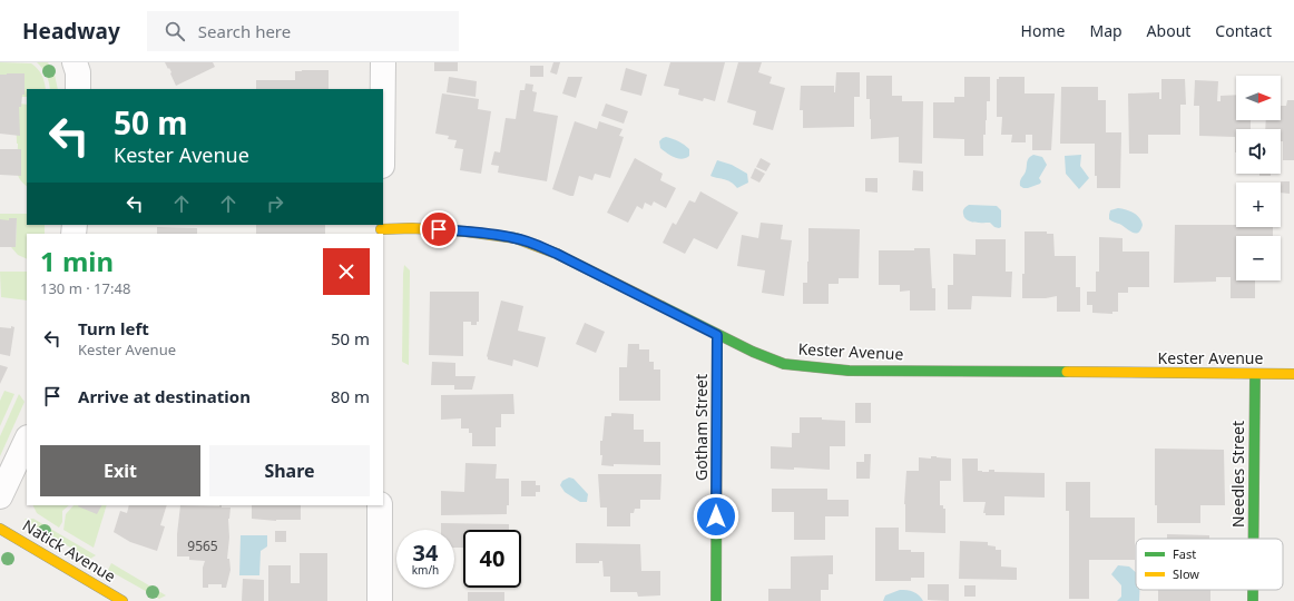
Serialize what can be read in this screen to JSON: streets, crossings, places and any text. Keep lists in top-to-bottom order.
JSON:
{
  "streets": {
    "street": [
      "Kester Avenue",
      "Gotham Street",
      "Needles Street",
      "Natick Avenue"
    ]
  },
  "crossings": [
    ["Kester Avenue", "Gotham Street"],
    ["Kester Avenue", "Needles Street"]
  ],
  "house_numbers": ["9565"],
  "legend": ["Fast", "Slow"],
  "north": "right",
  "page": {
    "header": "Headway",
    "search": "Search here",
    "nav": [
      "Home",
      "Map",
      "About",
      "Contact"
    ],
    "map_buttons": ["+", "−"],
    "turn": ["50 m", "Kester Avenue"],
    "heading": ["1 min", "130 m · 17:48"],
    "list": [
      {
        "name": "Turn left",
        "note": "Kester Avenue",
        "value": "50 m"
      },
      {
        "name": "Arrive at destination",
        "value": "80 m"
      }
    ],
    "buttons": ["Exit", "Share"],
    "speed": "34 km/h",
    "limit": "40"
  }
}
